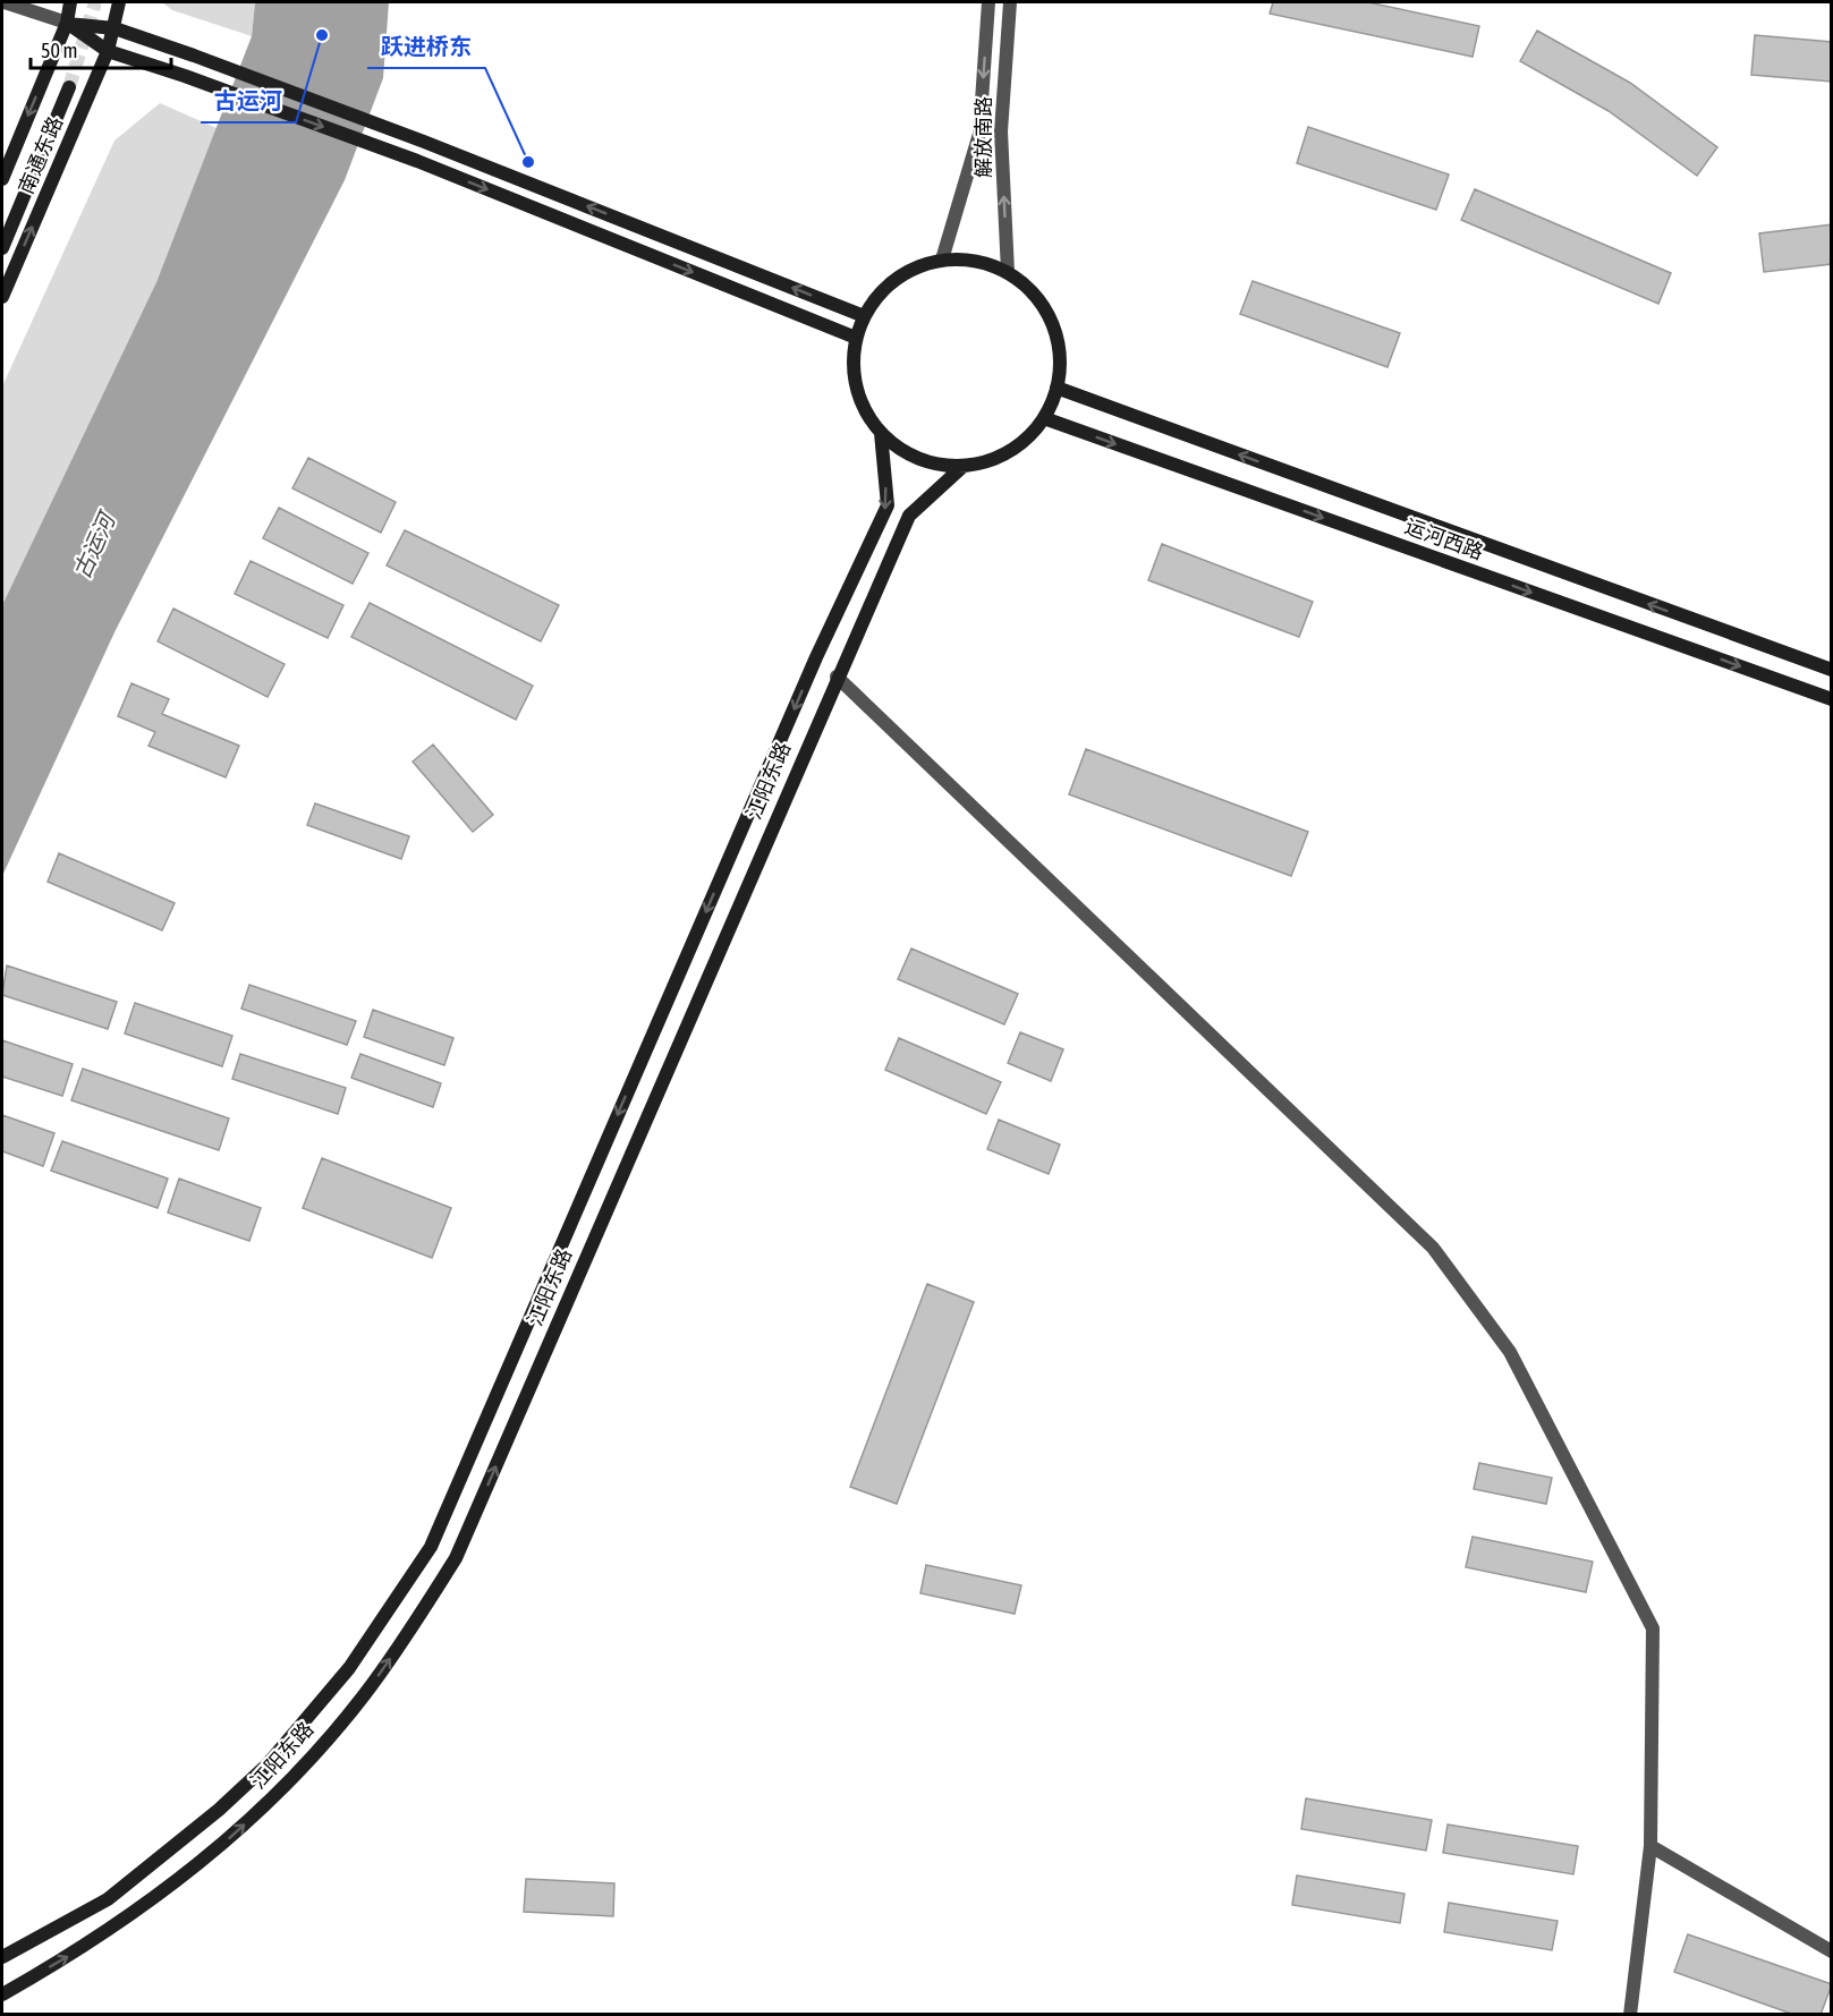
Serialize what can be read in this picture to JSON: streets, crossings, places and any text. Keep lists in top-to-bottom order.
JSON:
{
  "streets": {
    "main road": ["南通东路", "运河西路", "江阳东路"],
    "street": ["解放南路"]
  },
  "crossings": [
    ["解放南路", "运河西路"],
    ["解放南路", "江阳东路"],
    ["运河西路", "江阳东路"]
  ],
  "water": ["古运河"],
  "places": ["古运河", "跃进桥东"],
  "scale_bar": "50 m"
}
